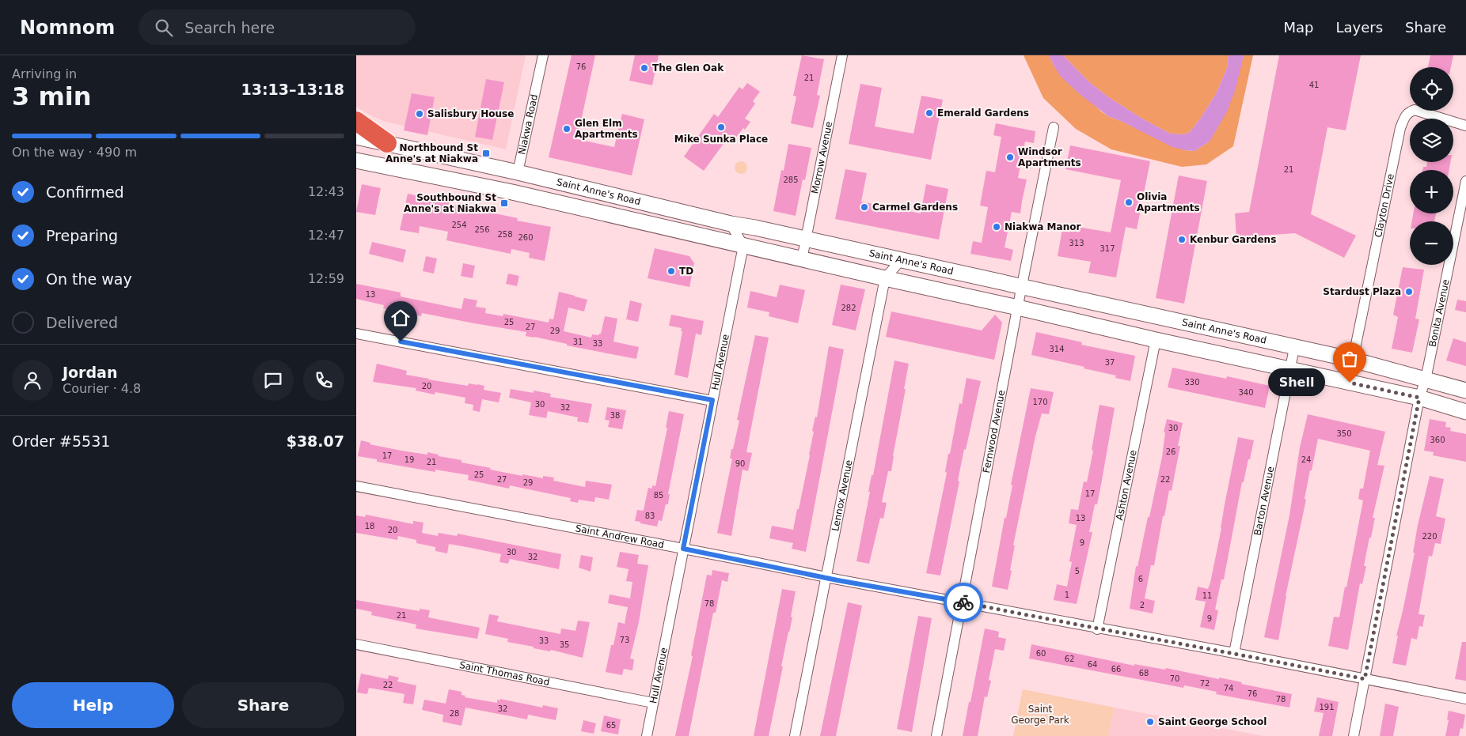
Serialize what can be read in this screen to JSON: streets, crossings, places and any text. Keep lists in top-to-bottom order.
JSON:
{
  "streets": {
    "main road": ["Niakwa Road", "Saint Anne's Road"],
    "street": [
      "Morrow Avenue",
      "Clayton Drive",
      "Bonita Avenue",
      "Hull Avenue",
      "Fernwood Avenue",
      "Ashton Avenue",
      "Lennox Avenue",
      "Barton Avenue",
      "Saint Andrew Road",
      "Saint Thomas Road"
    ]
  },
  "crossings": [
    ["Niakwa Road", "Saint Anne's Road"],
    ["Morrow Avenue", "Saint Anne's Road"],
    ["Saint Anne's Road", "Clayton Drive"],
    ["Saint Anne's Road", "Bonita Avenue"],
    ["Saint Anne's Road", "Hull Avenue"],
    ["Saint Anne's Road", "Fernwood Avenue"],
    ["Saint Anne's Road", "Ashton Avenue"],
    ["Saint Anne's Road", "Lennox Avenue"],
    ["Saint Anne's Road", "Barton Avenue"],
    ["Bonita Avenue", "Saint Andrew Road"],
    ["Hull Avenue", "Saint Andrew Road"],
    ["Hull Avenue", "Saint Thomas Road"],
    ["Fernwood Avenue", "Saint Andrew Road"],
    ["Ashton Avenue", "Saint Andrew Road"],
    ["Lennox Avenue", "Saint Andrew Road"],
    ["Barton Avenue", "Saint Andrew Road"]
  ],
  "parks": ["Saint George Park"],
  "places": {
    "other": [
      "The Glen Oak",
      "Emerald Gardens",
      "Salisbury House",
      "Mike Sunka Place",
      "Glen Elm Apartments",
      "Windsor Apartments",
      "Olivia Apartments",
      "Carmel Gardens",
      "Niakwa Manor",
      "Kenbur Gardens",
      "TD",
      "Stardust Plaza",
      "Shell",
      "Saint George School"
    ],
    "transit": ["Northbound St Anne's at Niakwa", "Southbound St Anne's at Niakwa"]
  },
  "house_numbers": [
    "76",
    "21",
    "41",
    "21",
    "285",
    "254",
    "256",
    "258",
    "260",
    "313",
    "317",
    "13",
    "282",
    "25",
    "27",
    "29",
    "31",
    "33",
    "314",
    "37",
    "330",
    "20",
    "340",
    "170",
    "30",
    "32",
    "38",
    "30",
    "350",
    "360",
    "26",
    "17",
    "19",
    "24",
    "21",
    "90",
    "25",
    "27",
    "22",
    "29",
    "17",
    "85",
    "83",
    "13",
    "18",
    "20",
    "220",
    "9",
    "30",
    "32",
    "5",
    "6",
    "1",
    "11",
    "78",
    "2",
    "21",
    "9",
    "73",
    "33",
    "35",
    "60",
    "62",
    "64",
    "66",
    "68",
    "70",
    "72",
    "22",
    "74",
    "76",
    "78",
    "191",
    "32",
    "28",
    "65"
  ],
  "page": {
    "header": "Nomnom",
    "search": "Search here",
    "nav": ["Map", "Layers", "Share"],
    "heading": ["3 min", "Arriving in", "13:13–13:18"],
    "panel": [
      "Jordan",
      "Courier · 4.8",
      "Order #5531",
      "$38.07"
    ],
    "map_buttons": ["+", "−"],
    "bar": "On the way · 490 m",
    "list": [
      ["Confirmed", "12:43"],
      ["Preparing", "12:47"],
      ["On the way", "12:59"],
      "Delivered"
    ],
    "bubble": "Shell",
    "buttons": ["Help", "Share"]
  }
}
